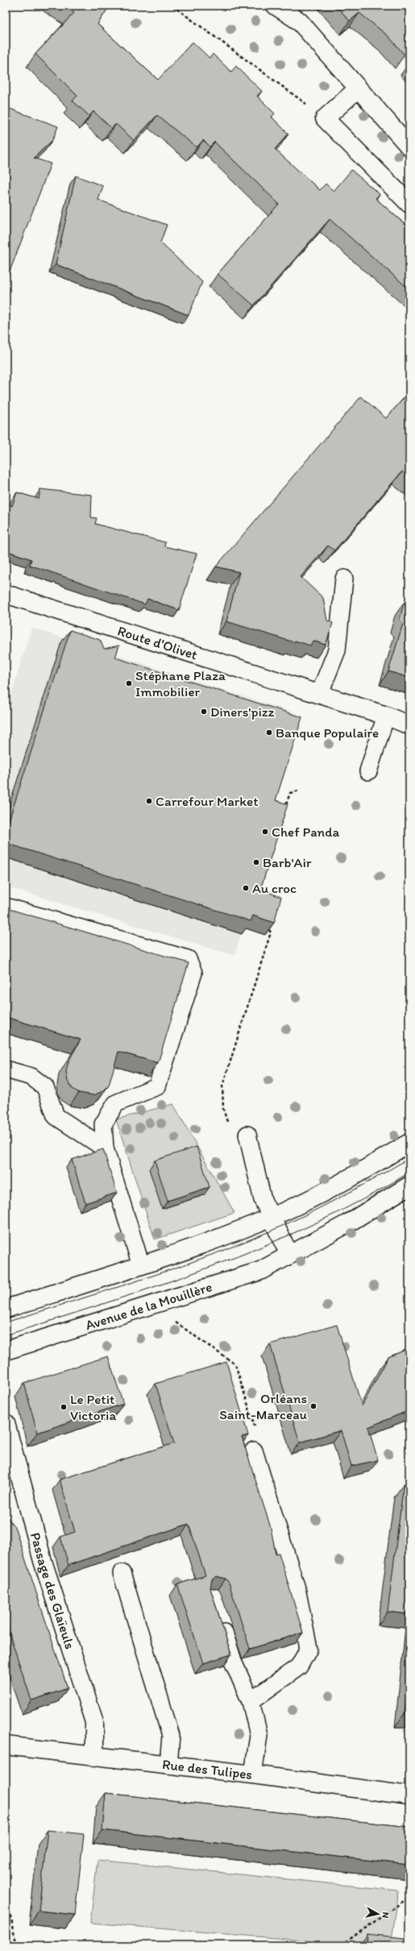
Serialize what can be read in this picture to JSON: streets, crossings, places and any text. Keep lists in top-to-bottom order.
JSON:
{
  "streets": {
    "street": [
      "Route d'Olivet",
      "Avenue de la Mouillère",
      "Passage des Glaïeuls",
      "Rue des Tulipes"
    ]
  },
  "crossings": [
    ["Passage des Glaïeuls", "Rue des Tulipes"]
  ],
  "places": [
    "Stéphane Plaza Immobilier",
    "Diners'pizz",
    "Banque Populaire",
    "Carrefour Market",
    "Chef Panda",
    "Barb'Air",
    "Au croc",
    "Orléans Saint-Marceau",
    "Le Petit Victoria"
  ],
  "north": "right"
}
